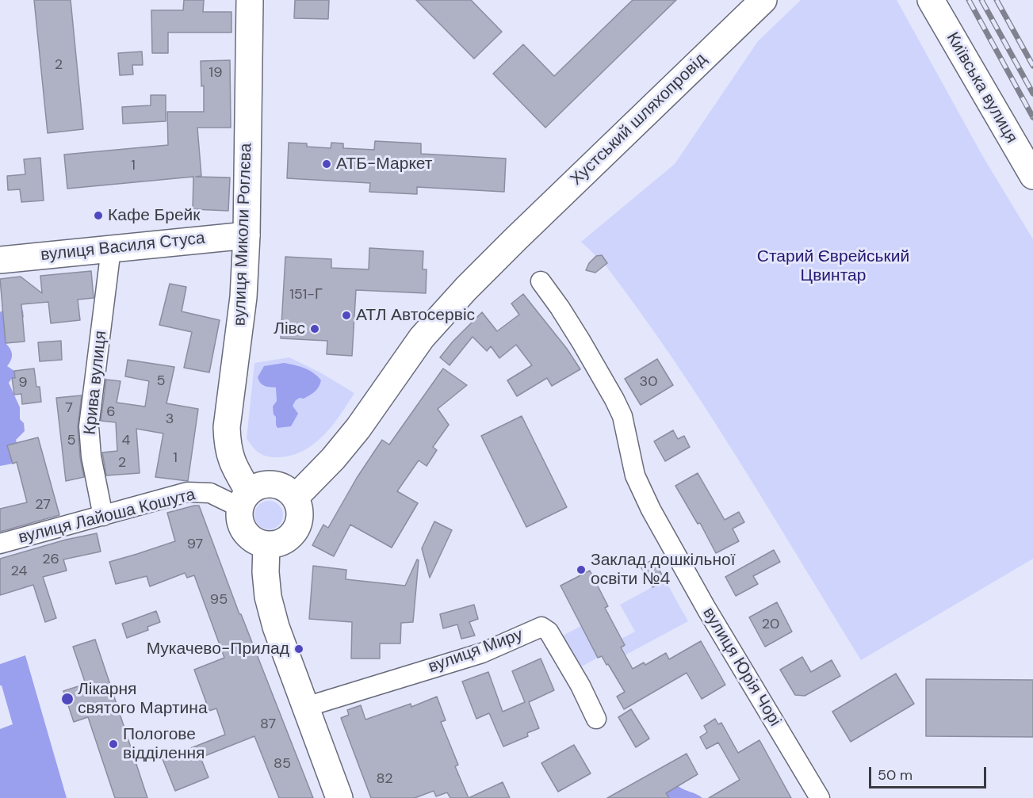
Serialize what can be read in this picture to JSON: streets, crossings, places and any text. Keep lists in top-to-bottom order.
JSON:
{
  "streets": {
    "main road": [
      "Київська вулиця",
      "Хустський шляхопровід",
      "вулиця Миколи Роглєва",
      "вулиця Василя Стуса"
    ],
    "street": [
      "Крива вулиця",
      "вулиця Лайоша Кошута",
      "вулиця Миру",
      "вулиця Юрія Чорі"
    ]
  },
  "crossings": [
    ["Хустський шляхопровід", "вулиця Миколи Роглєва"],
    ["Хустський шляхопровід", "вулиця Лайоша Кошута"],
    ["вулиця Миколи Роглєва", "вулиця Василя Стуса"],
    ["вулиця Миколи Роглєва", "вулиця Лайоша Кошута"],
    ["вулиця Василя Стуса", "Крива вулиця"],
    ["Крива вулиця", "вулиця Лайоша Кошута"]
  ],
  "parks": ["Старий Єврейський Цвинтар"],
  "places": [
    "АТБ-Маркет",
    "Кафе Брейк",
    "АТЛ Автосервіс",
    "Лівс",
    "Заклад дошкільної освіти №4",
    "Мукачево-Прилад",
    "Лікарня святого Мартина",
    "Пологове відділення"
  ],
  "house_numbers": [
    "2",
    "19",
    "1",
    "151-Г",
    "5",
    "30",
    "9",
    "7",
    "6",
    "3",
    "5",
    "4",
    "1",
    "2",
    "27",
    "97",
    "26",
    "24",
    "95",
    "20",
    "87",
    "85",
    "82"
  ],
  "scale_bar": "50 m"
}
